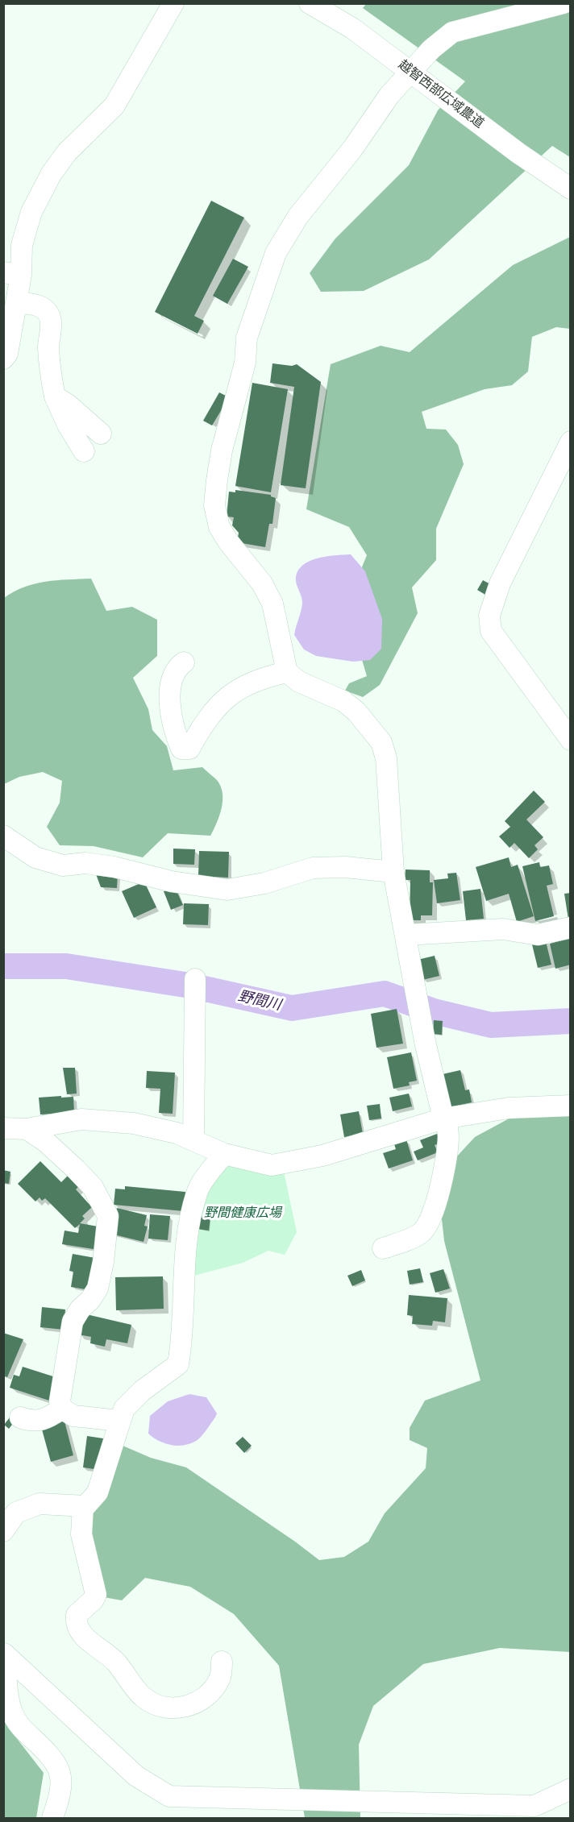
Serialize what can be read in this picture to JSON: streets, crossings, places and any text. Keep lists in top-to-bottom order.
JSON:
{
  "streets": {
    "street": ["越智西部広域農道"]
  },
  "water": ["野間川"],
  "parks": ["野間健康広場"]
}
